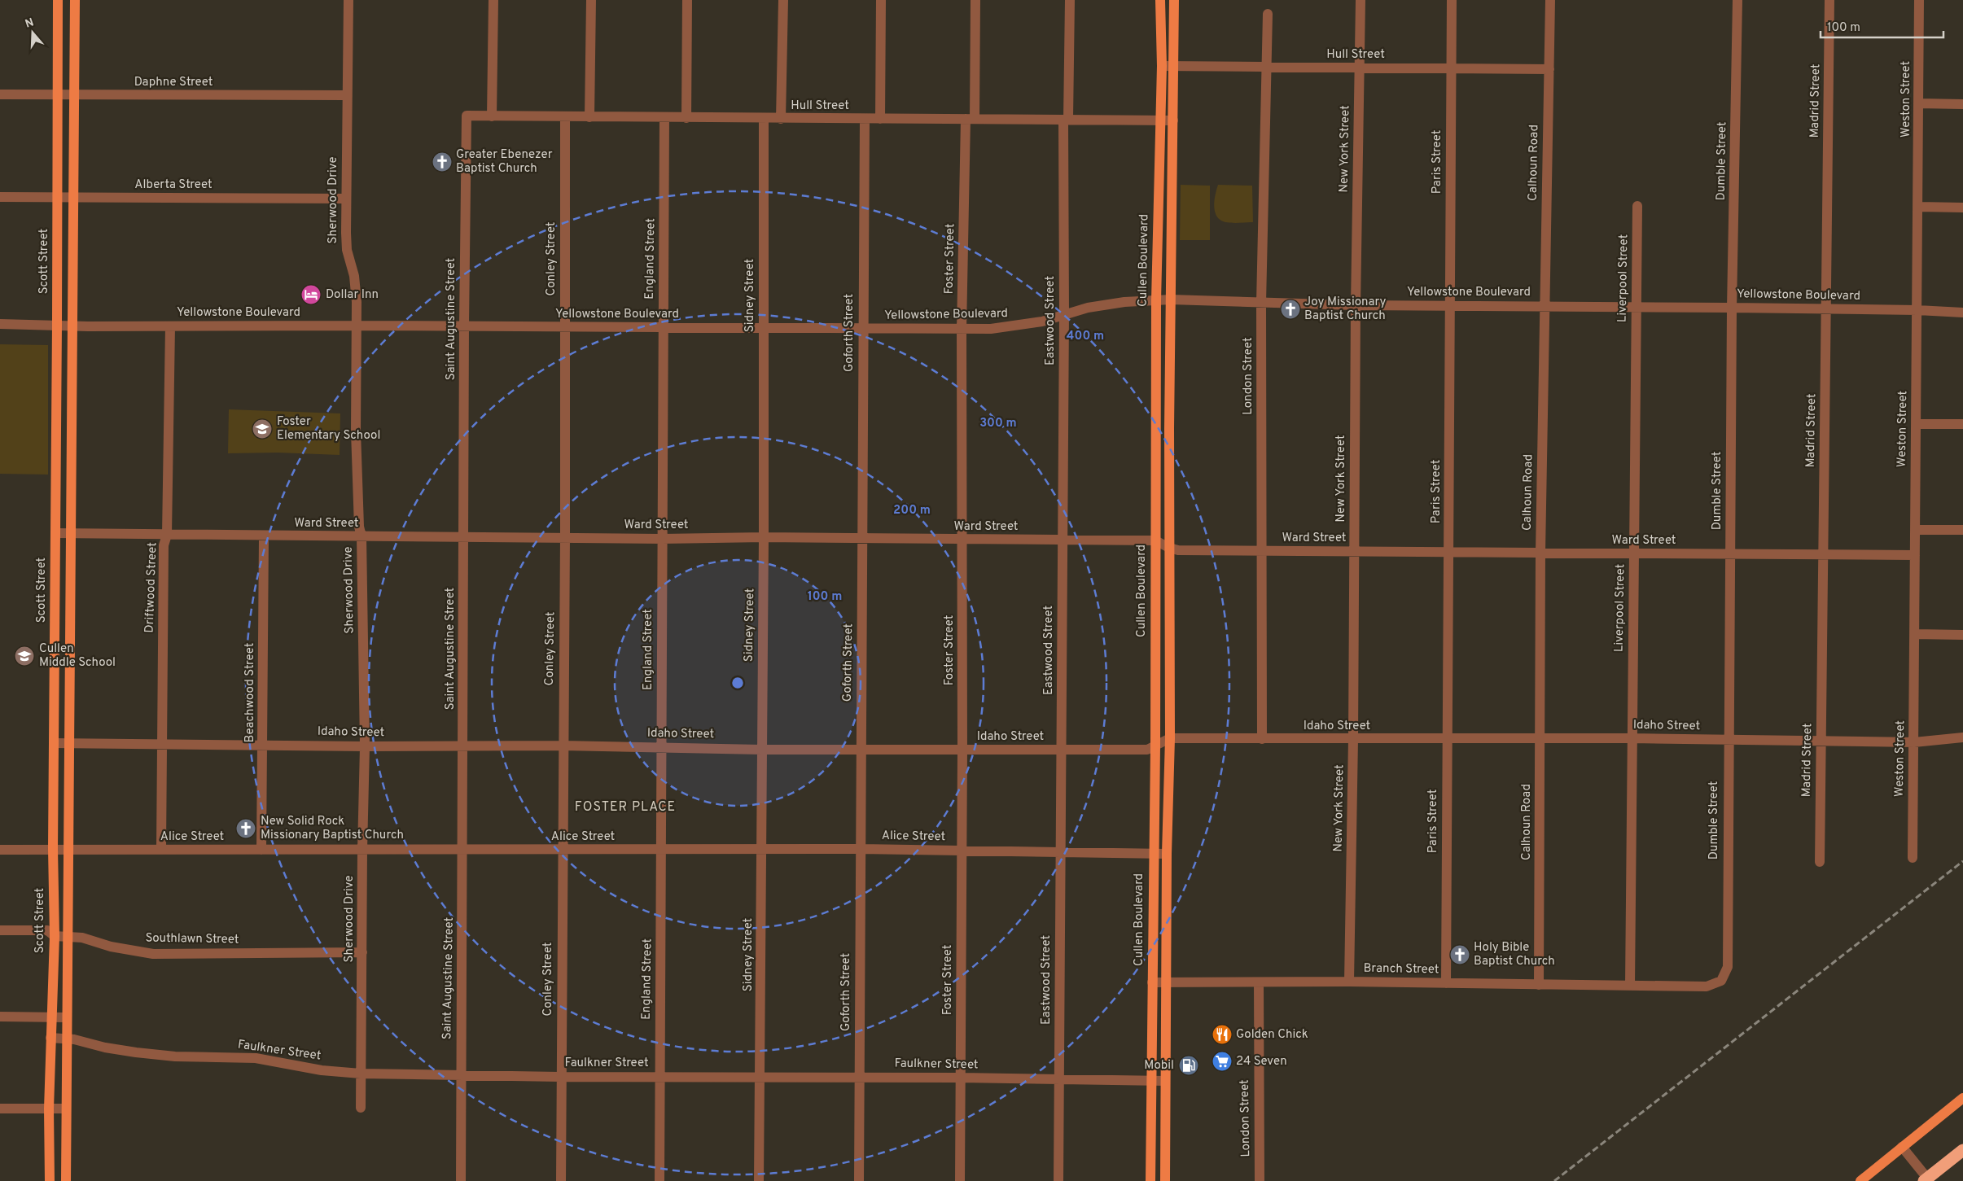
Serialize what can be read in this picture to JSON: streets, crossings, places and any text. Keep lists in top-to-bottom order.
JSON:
{
  "streets": {
    "main road": ["Cullen Boulevard", "Scott Street"],
    "street": [
      "Hull Street",
      "Daphne Street",
      "Weston Street",
      "Madrid Street",
      "New York Street",
      "Dumble Street",
      "Paris Street",
      "Calhoun Road",
      "Alberta Street",
      "Sherwood Drive",
      "Conley Street",
      "England Street",
      "Foster Street",
      "Liverpool Street",
      "Yellowstone Boulevard",
      "Sidney Street",
      "Saint Augustine Street",
      "Eastwood Street",
      "Goforth Street",
      "London Street",
      "Ward Street",
      "Driftwood Street",
      "Beachwood Street",
      "Idaho Street",
      "Alice Street",
      "Southlawn Street",
      "Branch Street",
      "Faulkner Street"
    ]
  },
  "crossings": [
    ["Hull Street", "New York Street"],
    ["Hull Street", "Paris Street"],
    ["Hull Street", "Calhoun Road"],
    ["Hull Street", "Conley Street"],
    ["Hull Street", "England Street"],
    ["Hull Street", "Foster Street"],
    ["Hull Street", "Cullen Boulevard"],
    ["Hull Street", "Sidney Street"],
    ["Hull Street", "Saint Augustine Street"],
    ["Hull Street", "Eastwood Street"],
    ["Hull Street", "Goforth Street"],
    ["Hull Street", "London Street"],
    ["Daphne Street", "Sherwood Drive"],
    ["Daphne Street", "Scott Street"],
    ["Weston Street", "Yellowstone Boulevard"],
    ["Weston Street", "Ward Street"],
    ["Weston Street", "Idaho Street"],
    ["Madrid Street", "Yellowstone Boulevard"],
    ["Madrid Street", "Ward Street"],
    ["Madrid Street", "Idaho Street"],
    ["New York Street", "Yellowstone Boulevard"],
    ["New York Street", "Ward Street"],
    ["New York Street", "Idaho Street"],
    ["New York Street", "Branch Street"],
    ["Dumble Street", "Yellowstone Boulevard"],
    ["Dumble Street", "Ward Street"],
    ["Dumble Street", "Idaho Street"],
    ["Dumble Street", "Branch Street"],
    ["Paris Street", "Yellowstone Boulevard"],
    ["Paris Street", "Ward Street"],
    ["Paris Street", "Idaho Street"],
    ["Paris Street", "Branch Street"],
    ["Calhoun Road", "Yellowstone Boulevard"],
    ["Calhoun Road", "Ward Street"],
    ["Calhoun Road", "Idaho Street"],
    ["Calhoun Road", "Branch Street"],
    ["Alberta Street", "Sherwood Drive"],
    ["Alberta Street", "Scott Street"],
    ["Sherwood Drive", "Yellowstone Boulevard"],
    ["Sherwood Drive", "Ward Street"],
    ["Sherwood Drive", "Idaho Street"],
    ["Sherwood Drive", "Alice Street"],
    ["Sherwood Drive", "Southlawn Street"],
    ["Sherwood Drive", "Faulkner Street"],
    ["Conley Street", "Yellowstone Boulevard"],
    ["Conley Street", "Ward Street"],
    ["Conley Street", "Idaho Street"],
    ["Conley Street", "Alice Street"],
    ["Conley Street", "Faulkner Street"],
    ["England Street", "Yellowstone Boulevard"],
    ["England Street", "Ward Street"],
    ["England Street", "Idaho Street"],
    ["England Street", "Alice Street"],
    ["England Street", "Faulkner Street"],
    ["Foster Street", "Yellowstone Boulevard"],
    ["Foster Street", "Ward Street"],
    ["Foster Street", "Idaho Street"],
    ["Foster Street", "Alice Street"],
    ["Foster Street", "Faulkner Street"],
    ["Cullen Boulevard", "Yellowstone Boulevard"],
    ["Cullen Boulevard", "Ward Street"],
    ["Cullen Boulevard", "Idaho Street"],
    ["Cullen Boulevard", "Alice Street"],
    ["Cullen Boulevard", "Branch Street"],
    ["Cullen Boulevard", "Faulkner Street"],
    ["Scott Street", "Yellowstone Boulevard"],
    ["Scott Street", "Ward Street"],
    ["Scott Street", "Idaho Street"],
    ["Scott Street", "Alice Street"],
    ["Scott Street", "Southlawn Street"],
    ["Scott Street", "Faulkner Street"],
    ["Liverpool Street", "Yellowstone Boulevard"],
    ["Liverpool Street", "Ward Street"],
    ["Liverpool Street", "Idaho Street"],
    ["Liverpool Street", "Branch Street"],
    ["Yellowstone Boulevard", "Sidney Street"],
    ["Yellowstone Boulevard", "Saint Augustine Street"],
    ["Yellowstone Boulevard", "Eastwood Street"],
    ["Yellowstone Boulevard", "Goforth Street"],
    ["Yellowstone Boulevard", "London Street"],
    ["Yellowstone Boulevard", "Driftwood Street"],
    ["Sidney Street", "Ward Street"],
    ["Sidney Street", "Idaho Street"],
    ["Sidney Street", "Alice Street"],
    ["Sidney Street", "Faulkner Street"],
    ["Saint Augustine Street", "Ward Street"],
    ["Saint Augustine Street", "Idaho Street"],
    ["Saint Augustine Street", "Alice Street"],
    ["Saint Augustine Street", "Faulkner Street"],
    ["Eastwood Street", "Ward Street"],
    ["Eastwood Street", "Idaho Street"],
    ["Eastwood Street", "Alice Street"],
    ["Eastwood Street", "Faulkner Street"],
    ["Goforth Street", "Ward Street"],
    ["Goforth Street", "Idaho Street"],
    ["Goforth Street", "Alice Street"],
    ["Goforth Street", "Faulkner Street"],
    ["London Street", "Ward Street"],
    ["London Street", "Idaho Street"],
    ["London Street", "Branch Street"],
    ["Ward Street", "Driftwood Street"],
    ["Ward Street", "Beachwood Street"],
    ["Driftwood Street", "Idaho Street"],
    ["Driftwood Street", "Alice Street"],
    ["Beachwood Street", "Idaho Street"],
    ["Beachwood Street", "Alice Street"]
  ],
  "districts": ["FOSTER PLACE"],
  "places": {
    "church": [
      "Greater Ebenezer Baptist Church",
      "Joy Missionary Baptist Church",
      "New Solid Rock Missionary Baptist Church",
      "Holy Bible Baptist Church"
    ],
    "hotel": ["Dollar Inn"],
    "school or university": ["Foster Elementary School", "Cullen Middle School"],
    "restaurant": ["Golden Chick"],
    "supermarket": ["24 Seven"],
    "fuel station": ["Mobil"]
  },
  "scale_bar": "100 m",
  "north": "top",
  "rings": [
    "400 m",
    "300 m",
    "200 m",
    "100 m"
  ]
}
